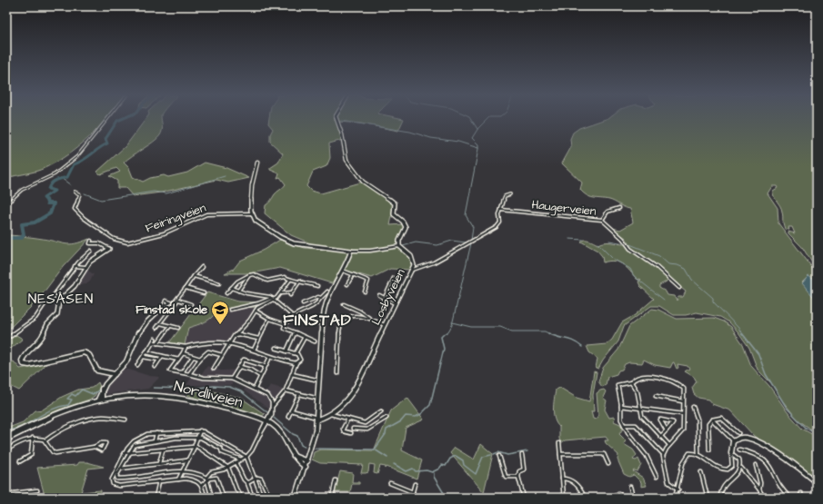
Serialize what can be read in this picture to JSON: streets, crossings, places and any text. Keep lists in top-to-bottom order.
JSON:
{
  "streets": {
    "main road": ["Losbyveien", "Nordliveien"],
    "street": ["Haugerveien", "Feiringveien"]
  },
  "districts": ["NESÅSEN", "FINSTAD"],
  "places": {
    "school or university": ["Finstad skole"]
  }
}
